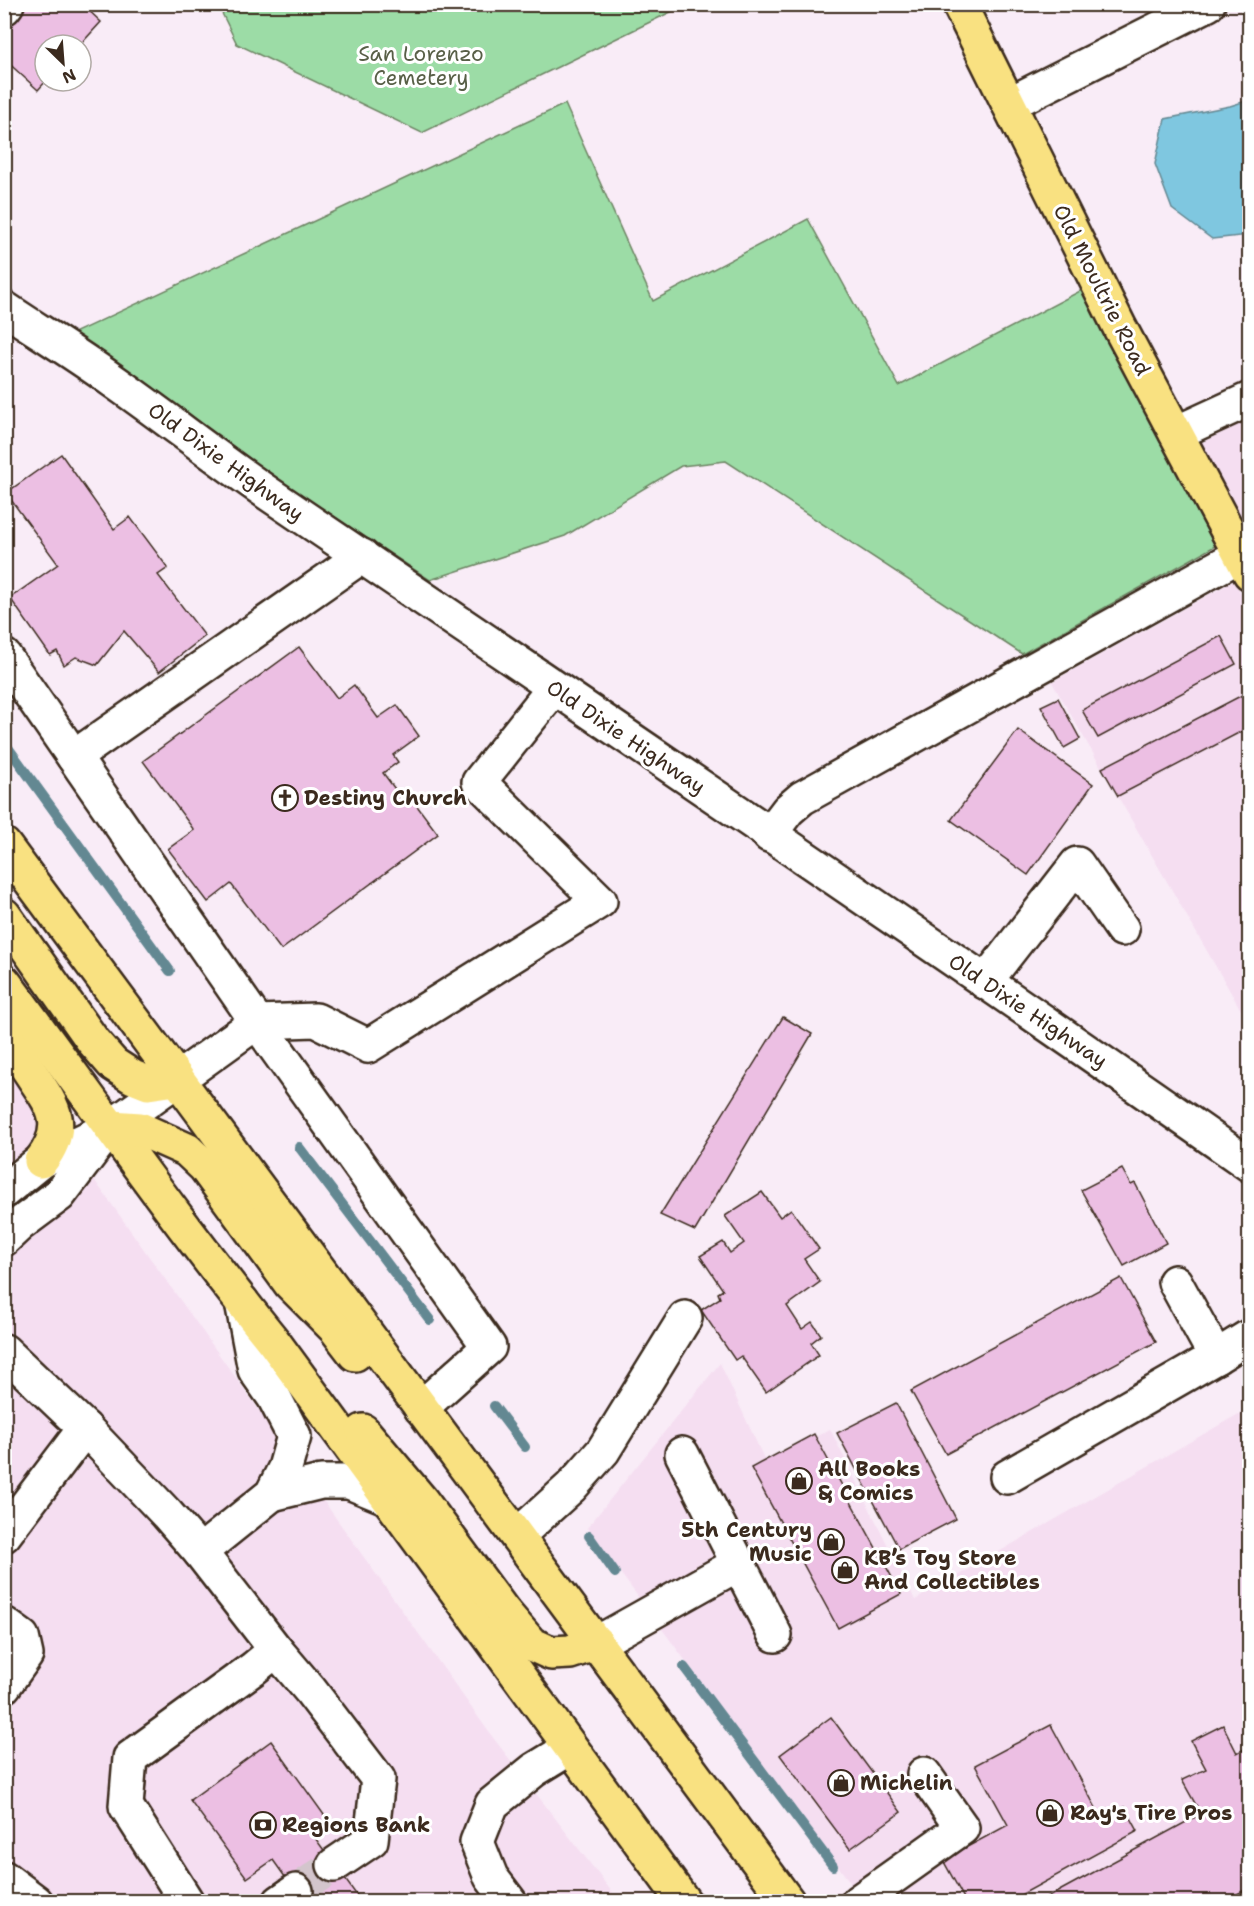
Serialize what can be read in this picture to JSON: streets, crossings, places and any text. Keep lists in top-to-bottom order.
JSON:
{
  "streets": {
    "main road": ["Old Moultrie Road"],
    "street": ["Old Dixie Highway"]
  },
  "parks": ["San Lorenzo Cemetery"],
  "places": {
    "church": ["Destiny Church"],
    "shop": [
      "All Books & Comics",
      "5th Century Music",
      "KB’s Toy Store And Collectibles",
      "Michelin",
      "Ray's Tire Pros"
    ],
    "bank": ["Regions Bank"]
  },
  "north": "bottom right"
}
